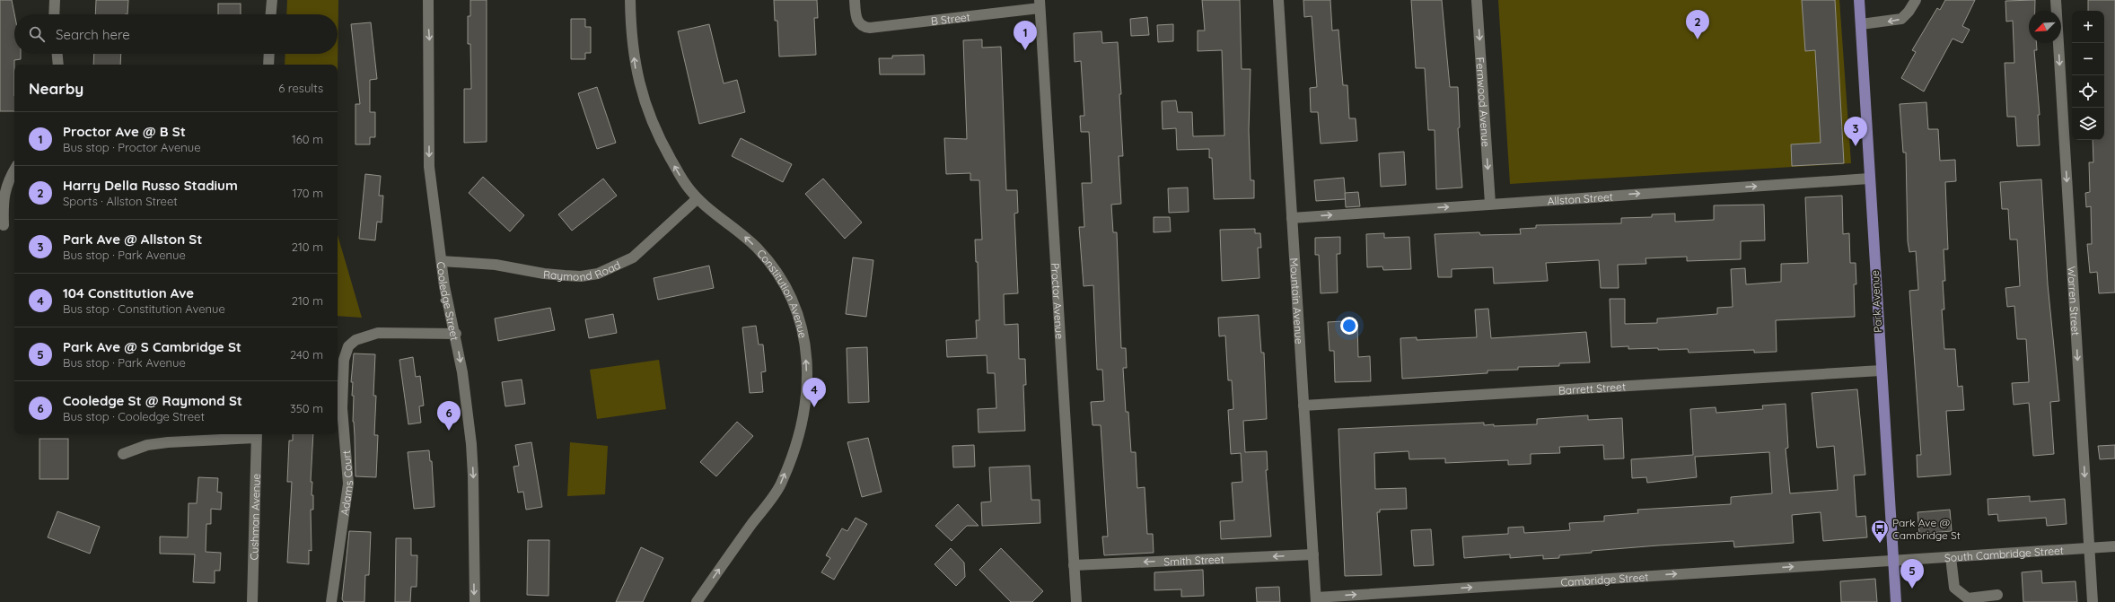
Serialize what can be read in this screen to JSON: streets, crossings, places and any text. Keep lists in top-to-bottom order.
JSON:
{
  "streets": {
    "main road": ["Park Avenue"],
    "street": [
      "B Street",
      "Fernwood Avenue",
      "Allston Street",
      "Raymond Road",
      "Constitution Avenue",
      "Cooledge Street",
      "Proctor Avenue",
      "Mountain Avenue",
      "Warren Street",
      "Barrett Street",
      "Adams Court",
      "Cushman Avenue",
      "South Cambridge Street",
      "Smith Street",
      "Cambridge Street"
    ]
  },
  "crossings": [
    ["B Street", "Proctor Avenue"],
    ["Fernwood Avenue", "Allston Street"],
    ["Allston Street", "Mountain Avenue"],
    ["Allston Street", "Park Avenue"],
    ["Raymond Road", "Constitution Avenue"],
    ["Raymond Road", "Cooledge Street"],
    ["Cooledge Street", "Adams Court"],
    ["Proctor Avenue", "Smith Street"],
    ["Mountain Avenue", "Barrett Street"],
    ["Mountain Avenue", "Smith Street"],
    ["Mountain Avenue", "Cambridge Street"],
    ["Park Avenue", "Barrett Street"],
    ["Park Avenue", "South Cambridge Street"],
    ["Park Avenue", "Cambridge Street"],
    ["Warren Street", "South Cambridge Street"],
    ["South Cambridge Street", "Cambridge Street"]
  ],
  "one_way": [
    "Fernwood Avenue",
    "Allston Street",
    "Constitution Avenue",
    "Cooledge Street",
    "Warren Street",
    "Smith Street",
    "Cambridge Street"
  ],
  "places": {
    "bus stop": ["Park Ave @ Cambridge St"]
  },
  "north": "bottom left",
  "page": {
    "pins": [
      "2",
      "1",
      "3",
      "4",
      "6",
      "5"
    ],
    "map_buttons": ["+", "−"],
    "search": "Search here",
    "heading": ["Nearby", "6 results"],
    "list": [
      {
        "mark": "1",
        "name": "Proctor Ave @ B St",
        "note": "Bus stop · Proctor Avenue",
        "value": "160 m"
      },
      {
        "mark": "2",
        "name": "Harry Della Russo Stadium",
        "note": "Sports · Allston Street",
        "value": "170 m"
      },
      {
        "mark": "3",
        "name": "Park Ave @ Allston St",
        "note": "Bus stop · Park Avenue",
        "value": "210 m"
      },
      {
        "mark": "4",
        "name": "104 Constitution Ave",
        "note": "Bus stop · Constitution Avenue",
        "value": "210 m"
      },
      {
        "mark": "5",
        "name": "Park Ave @ S Cambridge St",
        "note": "Bus stop · Park Avenue",
        "value": "240 m"
      },
      {
        "mark": "6",
        "name": "Cooledge St @ Raymond St",
        "note": "Bus stop · Cooledge Street",
        "value": "350 m"
      }
    ]
  }
}
